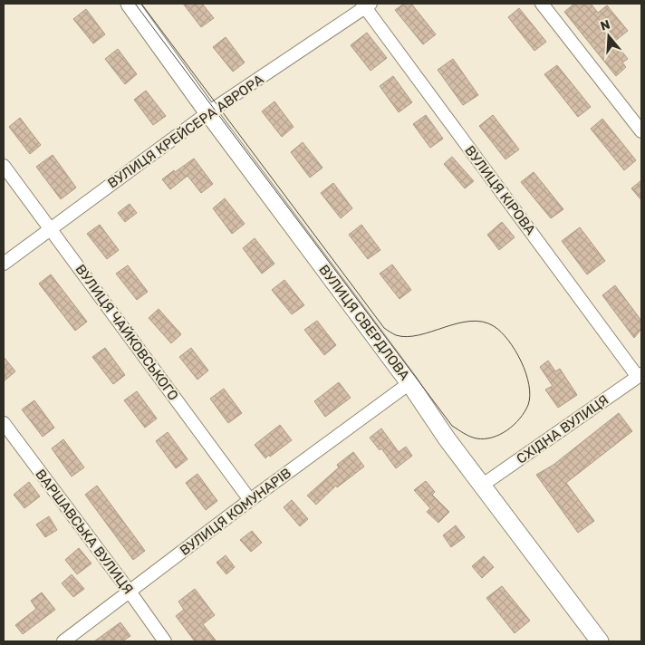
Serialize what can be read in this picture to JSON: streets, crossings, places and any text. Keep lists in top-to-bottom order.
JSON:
{
  "streets": {
    "street": [
      "ВУЛИЦЯ КРЕЙСЕРА АВРОРА",
      "ВУЛИЦЯ КІРОВА",
      "ВУЛИЦЯ СВЕРДЛОВА",
      "ВУЛИЦЯ ЧАЙКОВСЬКОГО",
      "СХІДНА ВУЛИЦЯ",
      "ВУЛИЦЯ КОМУНАРІВ",
      "ВАРШАВСЬКА ВУЛИЦЯ"
    ]
  },
  "crossings": [
    ["ВУЛИЦЯ КРЕЙСЕРА АВРОРА", "ВУЛИЦЯ КІРОВА"],
    ["ВУЛИЦЯ КРЕЙСЕРА АВРОРА", "ВУЛИЦЯ СВЕРДЛОВА"],
    ["ВУЛИЦЯ КРЕЙСЕРА АВРОРА", "ВУЛИЦЯ ЧАЙКОВСЬКОГО"],
    ["ВУЛИЦЯ КІРОВА", "СХІДНА ВУЛИЦЯ"],
    ["ВУЛИЦЯ СВЕРДЛОВА", "СХІДНА ВУЛИЦЯ"],
    ["ВУЛИЦЯ СВЕРДЛОВА", "ВУЛИЦЯ КОМУНАРІВ"],
    ["ВУЛИЦЯ ЧАЙКОВСЬКОГО", "ВУЛИЦЯ КОМУНАРІВ"],
    ["ВУЛИЦЯ КОМУНАРІВ", "ВАРШАВСЬКА ВУЛИЦЯ"]
  ],
  "north": "top"
}
